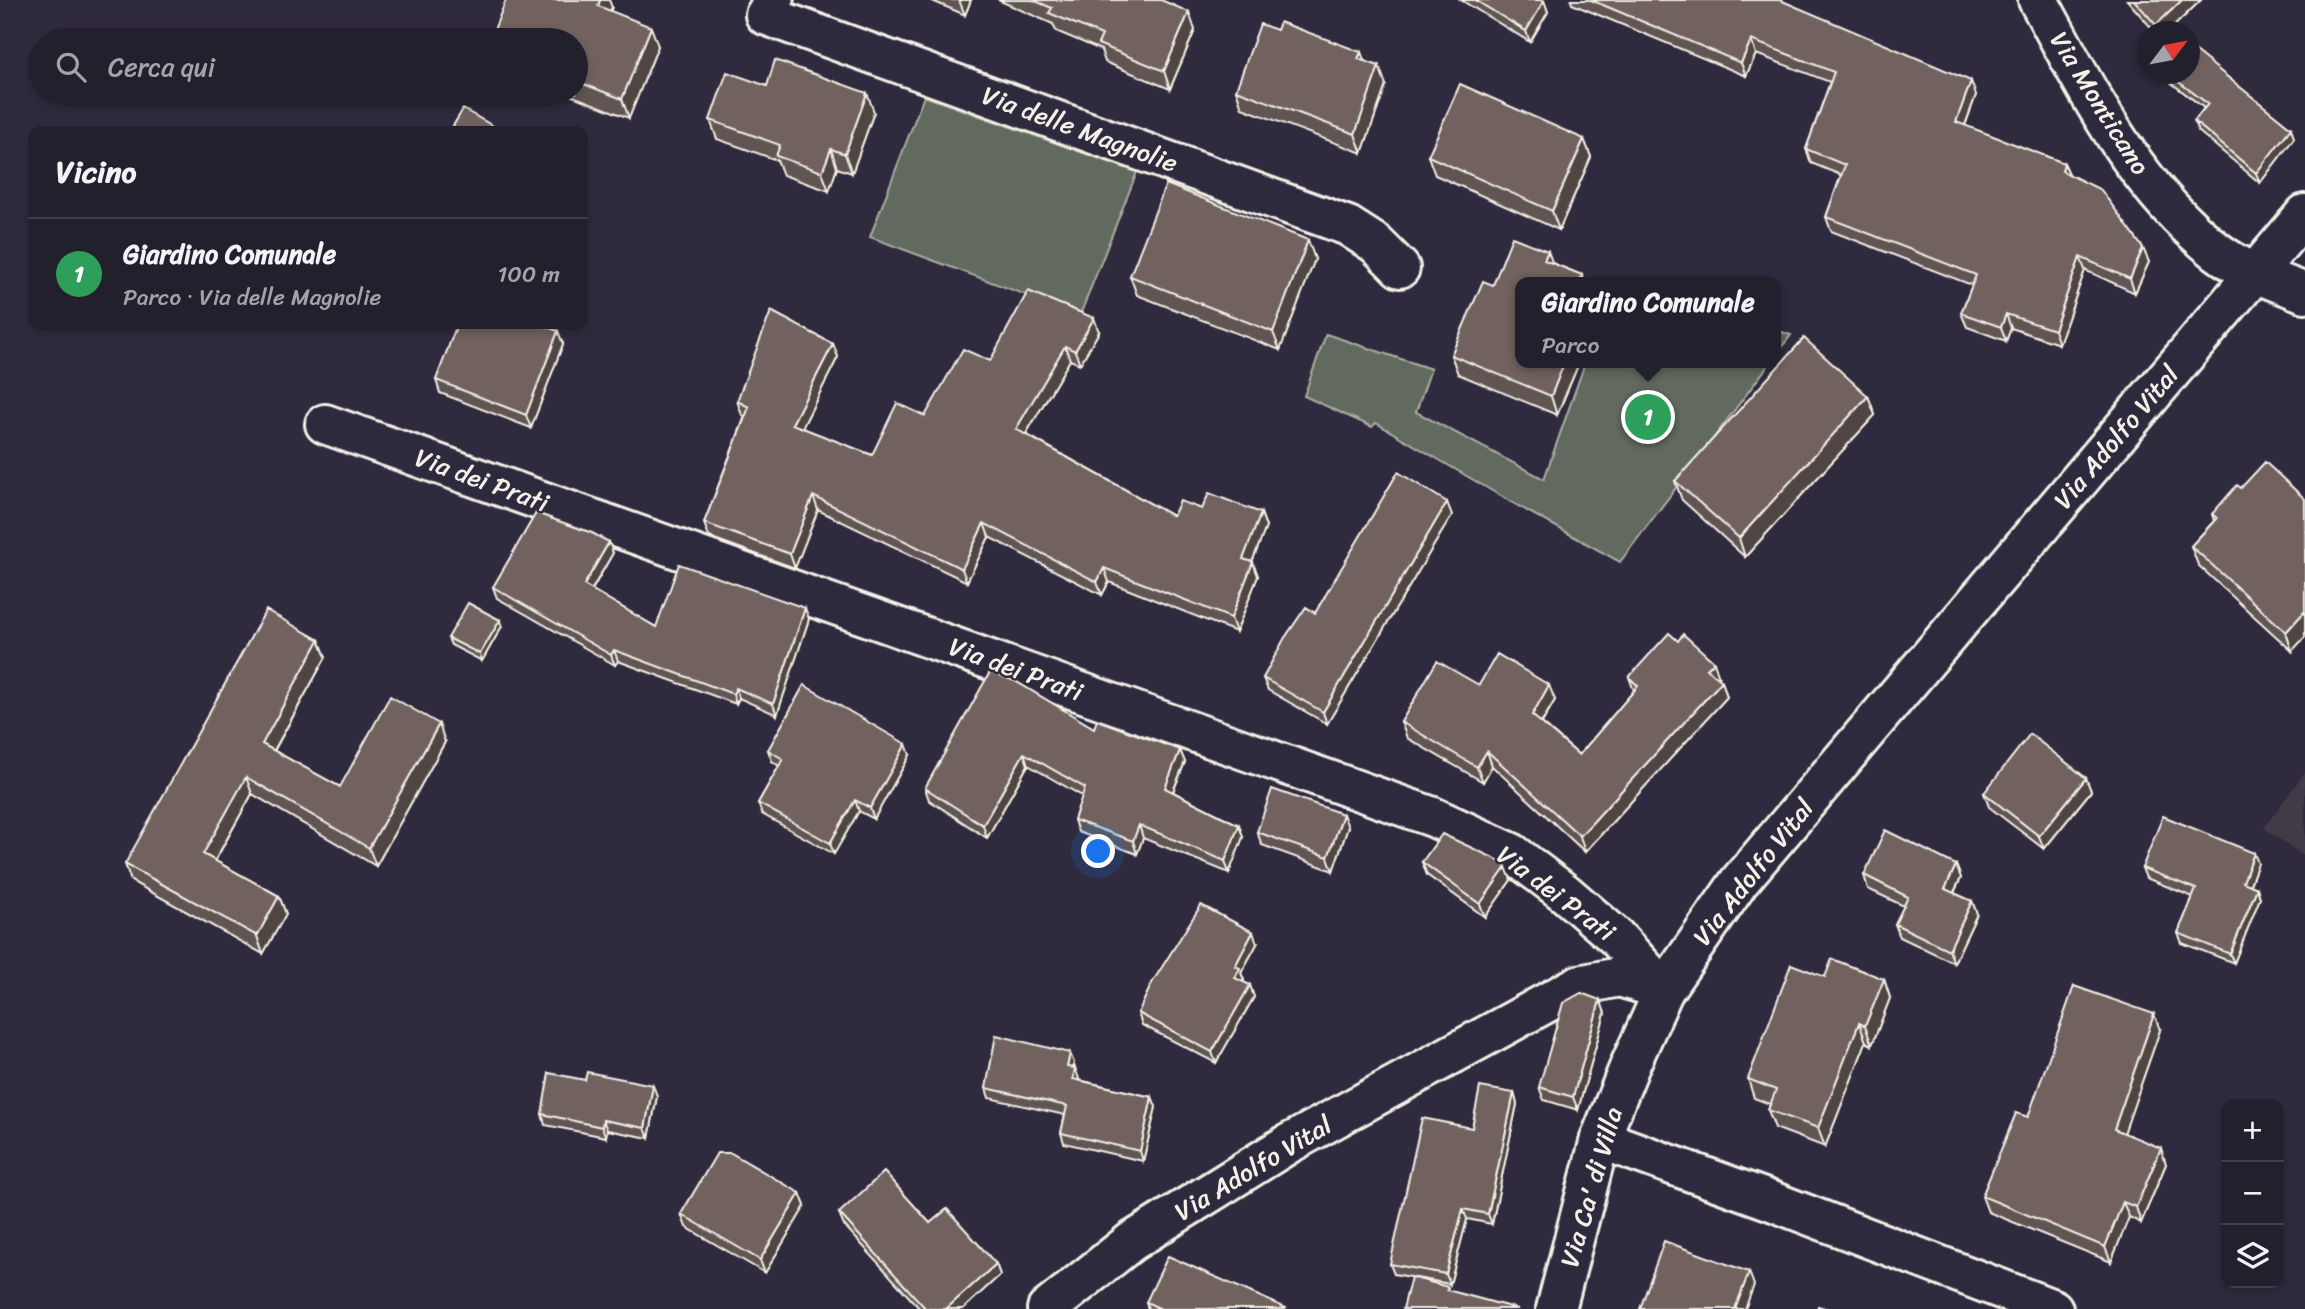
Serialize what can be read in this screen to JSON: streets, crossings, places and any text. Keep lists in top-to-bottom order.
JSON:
{
  "streets": {
    "street": [
      "Via Monticano",
      "Via delle Magnolie",
      "Via Adolfo Vital",
      "Via dei Prati",
      "Via Ca' di Villa"
    ]
  },
  "crossings": [
    ["Via Monticano", "Via Adolfo Vital"],
    ["Via Adolfo Vital", "Via dei Prati"],
    ["Via Adolfo Vital", "Via Ca' di Villa"],
    ["Via dei Prati", "Via Ca' di Villa"]
  ],
  "north": "top right",
  "page": {
    "search": "Cerca qui",
    "heading": "Vicino",
    "list": [
      {
        "mark": "1",
        "name": "Giardino Comunale",
        "note": "Parco · Via delle Magnolie",
        "value": "100 m"
      }
    ],
    "popup": ["Giardino Comunale", "Parco"],
    "pins": "1",
    "map_buttons": ["+", "−"]
  }
}
